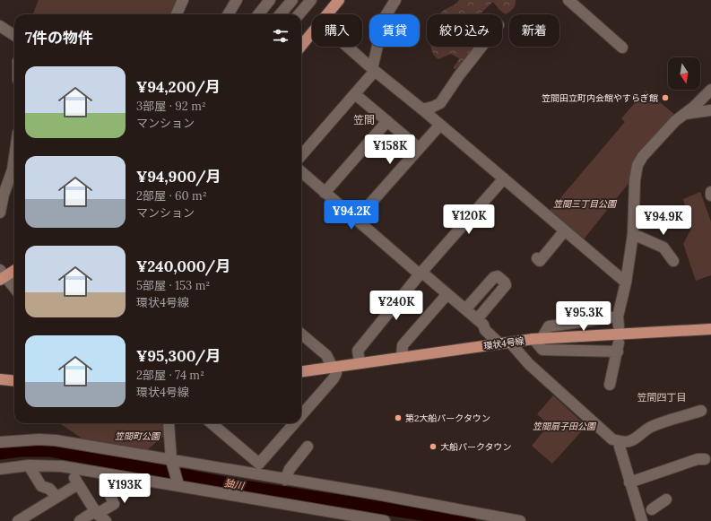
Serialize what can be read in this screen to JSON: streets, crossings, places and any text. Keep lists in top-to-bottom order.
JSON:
{
  "streets": {
    "main road": ["環状4号線"]
  },
  "districts": ["笠間", "笠間四丁目"],
  "water": ["㹨川"],
  "parks": ["笠間三丁目公園", "笠間扇子田公園", "笠間町公園"],
  "places": ["笠間田立町内会館やすらぎ館", "第2大船パークタウン", "大船パークタウン"],
  "north": "bottom",
  "page": {
    "chip": [
      "購入",
      "賃貸",
      "絞り込み",
      "新着"
    ],
    "heading": "7件の物件",
    "list": [
      {
        "name": "¥94,200/月",
        "note": "3部屋 · 92 m² · マンション"
      },
      {
        "name": "¥94,900/月",
        "note": "2部屋 · 60 m² · マンション"
      },
      {
        "name": "¥240,000/月",
        "note": "5部屋 · 153 m² · 環状4号線"
      },
      {
        "name": "¥95,300/月",
        "note": "2部屋 · 74 m² · 環状4号線"
      }
    ],
    "price": [
      "¥158K",
      "¥94.2K",
      "¥120K",
      "¥94.9K",
      "¥240K",
      "¥95.3K",
      "¥193K"
    ]
  }
}
